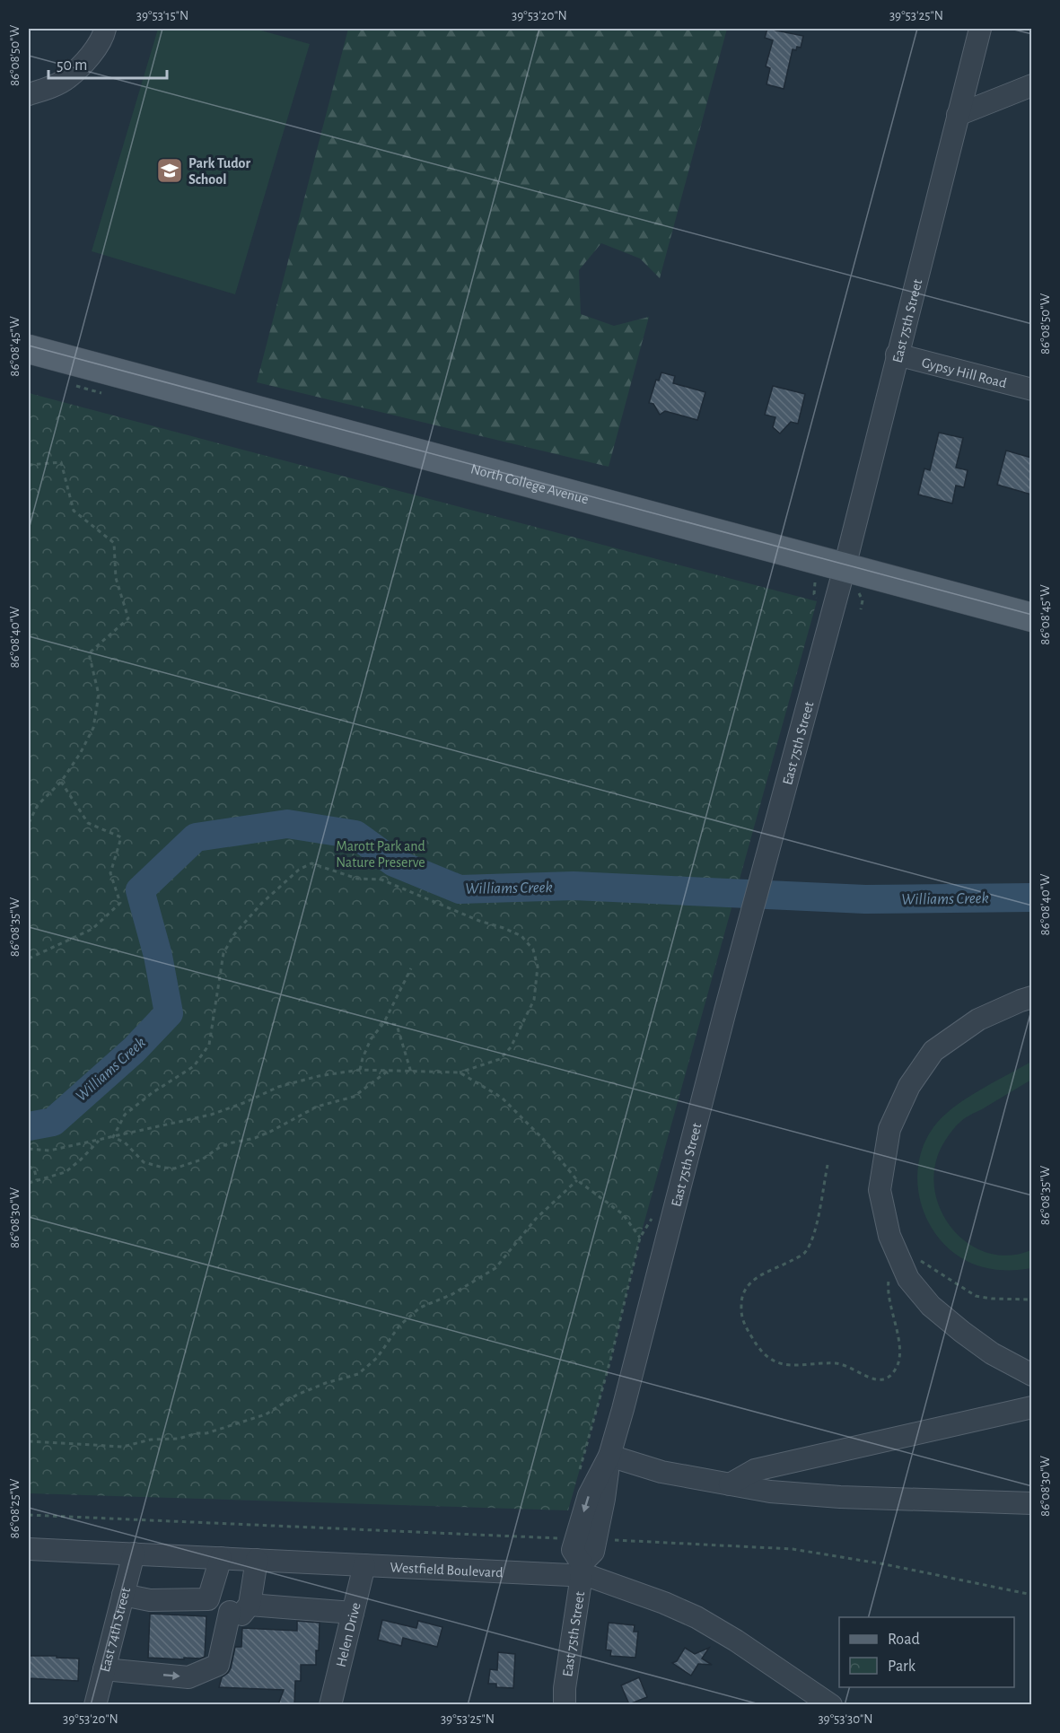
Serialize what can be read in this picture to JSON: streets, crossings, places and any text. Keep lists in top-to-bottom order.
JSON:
{
  "streets": {
    "main road": ["North College Avenue"],
    "street": [
      "East 75th Street",
      "Gypsy Hill Road",
      "Westfield Boulevard",
      "East 74th Street",
      "Helen Drive"
    ]
  },
  "crossings": [
    ["East 75th Street", "Gypsy Hill Road"],
    ["East 75th Street", "North College Avenue"],
    ["East 75th Street", "Westfield Boulevard"],
    ["Westfield Boulevard", "East 74th Street"],
    ["Westfield Boulevard", "Helen Drive"]
  ],
  "water": ["Williams Creek"],
  "parks": ["Marott Park and Nature Preserve"],
  "places": {
    "school or university": ["Park Tudor School"]
  },
  "legend": ["Road", "Park"],
  "scale_bar": "50 m",
  "coordinates": [
    "39°53'15\"N",
    "39°53'20\"N",
    "39°53'25\"N",
    "86°08'50\"W",
    "86°08'45\"W",
    "86°08'40\"W",
    "86°08'35\"W",
    "86°08'30\"W",
    "86°08'25\"W",
    "39°53'30\"N"
  ]
}
